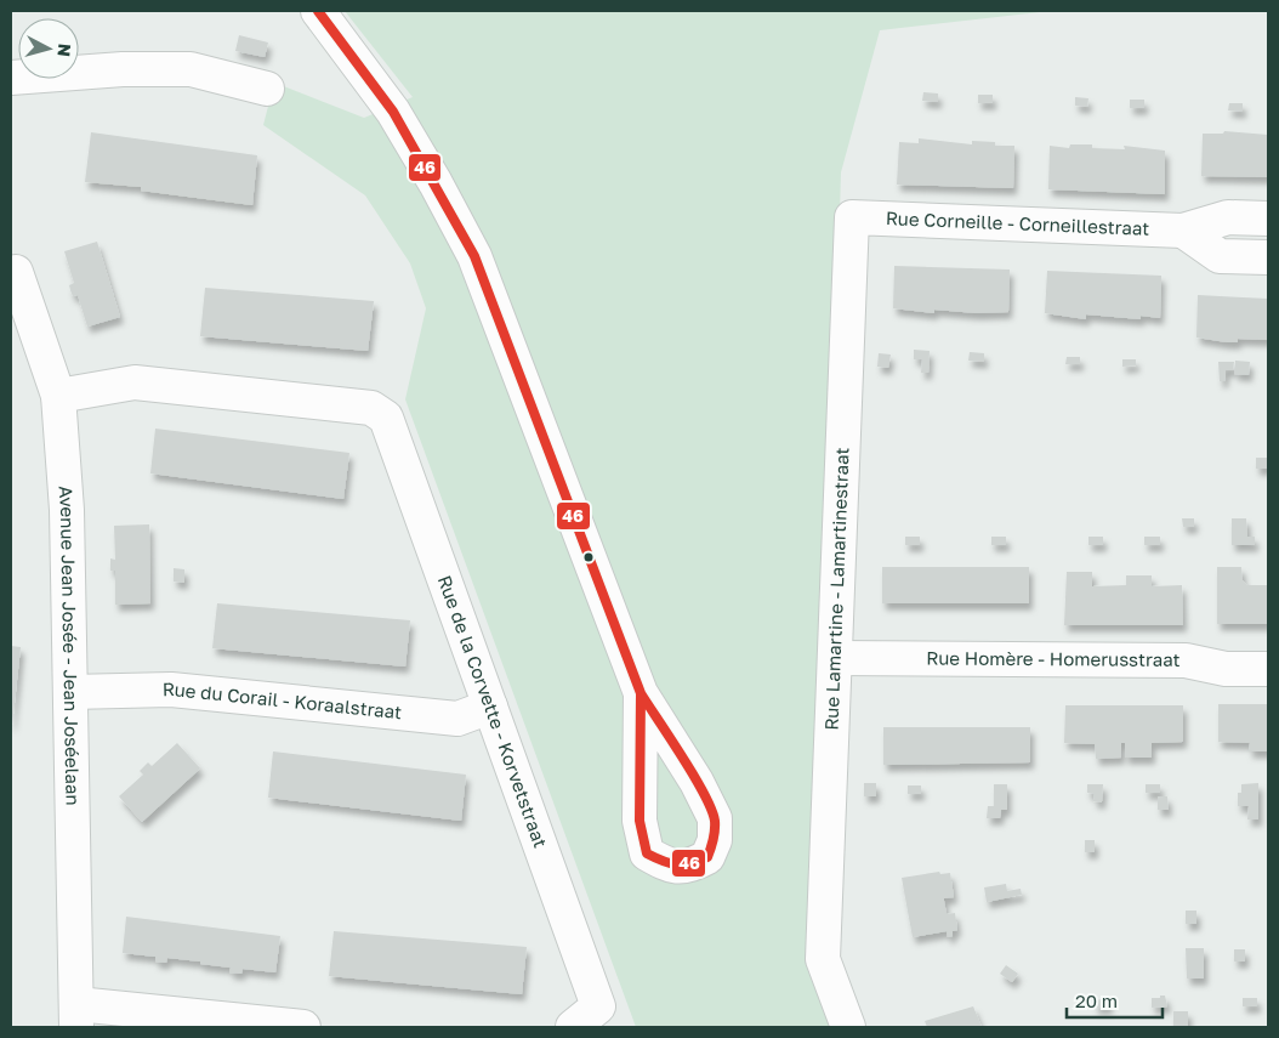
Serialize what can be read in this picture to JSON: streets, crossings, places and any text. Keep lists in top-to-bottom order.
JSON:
{
  "streets": {
    "street": [
      "Rue Corneille - Corneillestraat",
      "Rue Lamartine - Lamartinestraat",
      "Avenue Jean Josée - Jean Joséelaan",
      "Rue Homère - Homerusstraat",
      "Rue du Corail - Koraalstraat",
      "Rue de la Corvette - Korvetstraat"
    ]
  },
  "crossings": [
    ["Rue Corneille - Corneillestraat", "Rue Lamartine - Lamartinestraat"],
    ["Rue Lamartine - Lamartinestraat", "Rue Homère - Homerusstraat"],
    ["Avenue Jean Josée - Jean Joséelaan", "Rue du Corail - Koraalstraat"],
    ["Avenue Jean Josée - Jean Joséelaan", "Rue de la Corvette - Korvetstraat"],
    ["Rue du Corail - Koraalstraat", "Rue de la Corvette - Korvetstraat"]
  ],
  "lines": ["transit line 46"],
  "scale_bar": "20 m",
  "north": "right"
}
